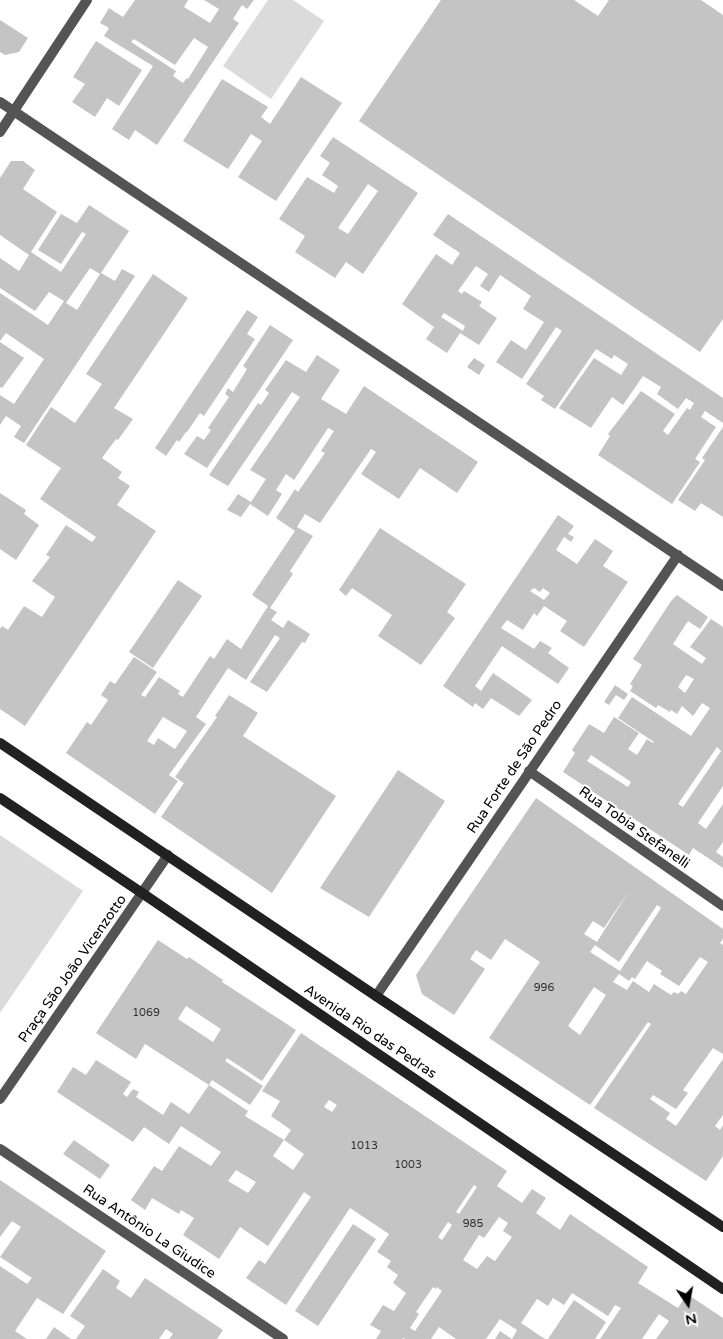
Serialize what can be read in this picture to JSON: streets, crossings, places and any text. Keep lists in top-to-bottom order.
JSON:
{
  "streets": {
    "main road": ["Avenida Rio das Pedras"],
    "street": [
      "Rua Forte de São Pedro",
      "Rua Tobia Stefanelli",
      "Praça São João Vicenzotto",
      "Rua Antônio La Giudice"
    ]
  },
  "crossings": [
    ["Rua Forte de São Pedro", "Rua Tobia Stefanelli"],
    ["Praça São João Vicenzotto", "Avenida Rio das Pedras"]
  ],
  "house_numbers": [
    "996",
    "1069",
    "1013",
    "1003",
    "985"
  ],
  "north": "bottom"
}
